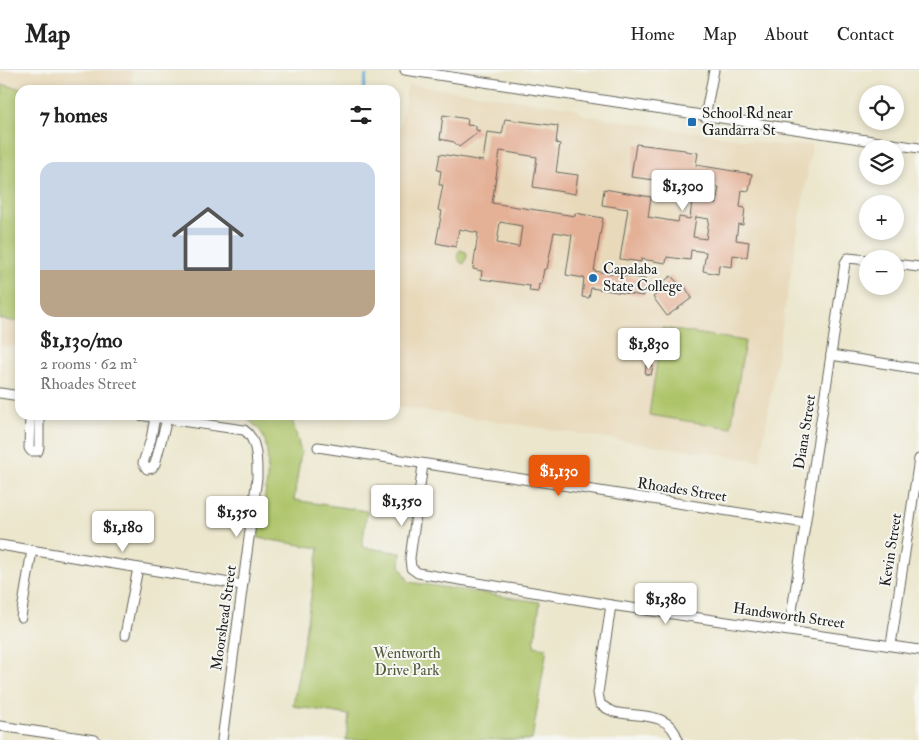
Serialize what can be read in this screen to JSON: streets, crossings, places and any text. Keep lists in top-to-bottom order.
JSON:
{
  "streets": {
    "street": [
      "Diana Street",
      "Rhoades Street",
      "Kevin Street",
      "Handsworth Street",
      "Moorshead Street"
    ]
  },
  "crossings": [
    ["Diana Street", "Rhoades Street"],
    ["Diana Street", "Handsworth Street"],
    ["Rhoades Street", "Handsworth Street"],
    ["Kevin Street", "Handsworth Street"]
  ],
  "parks": ["Wentworth Drive Park"],
  "places": {
    "transit": ["School Rd near Gandarra St"],
    "other": ["Capalaba State College"]
  },
  "page": {
    "header": "Map",
    "nav": [
      "Home",
      "Map",
      "About",
      "Contact"
    ],
    "map_buttons": ["+", "−"],
    "heading": "7 homes",
    "list": [
      {
        "name": "$1,130/mo",
        "note": "2 rooms · 62 m² · Rhoades Street"
      }
    ],
    "price": [
      "$1,300",
      "$1,830",
      "$1,130",
      "$1,350",
      "$1,350",
      "$1,180",
      "$1,380"
    ]
  }
}
